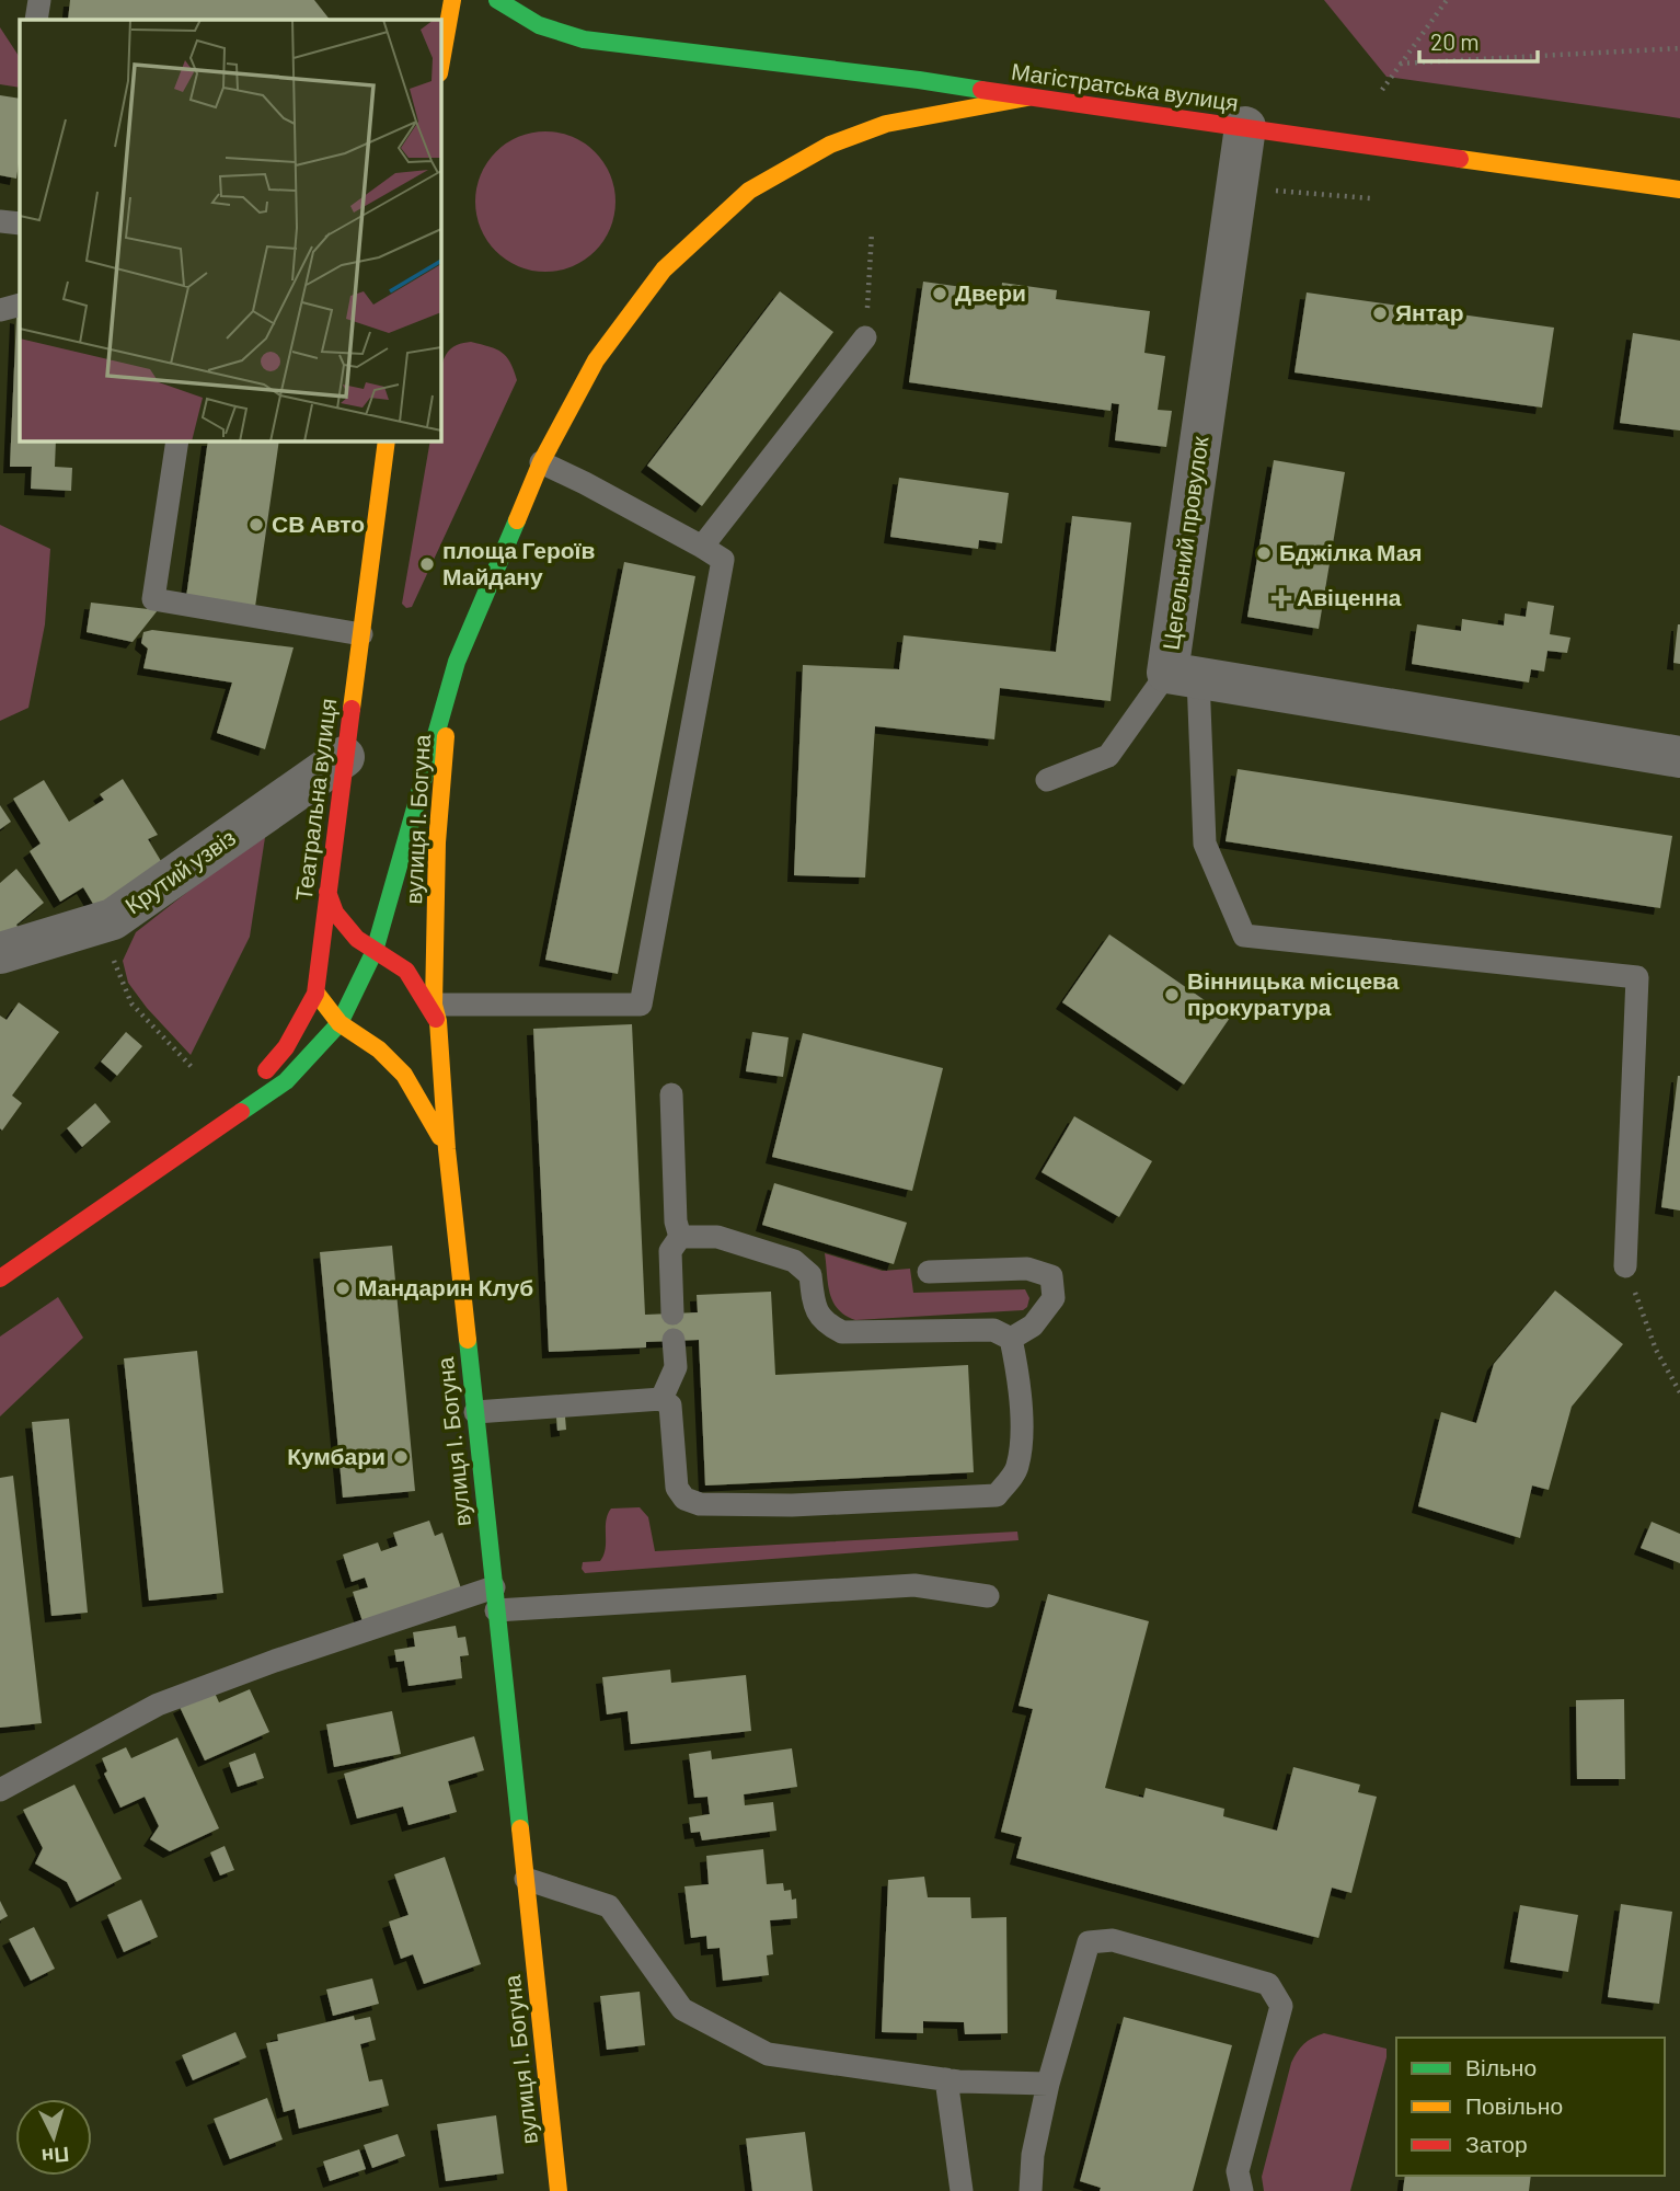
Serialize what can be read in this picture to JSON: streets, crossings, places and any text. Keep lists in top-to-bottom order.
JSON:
{
  "streets": {
    "main road": ["Магістратська вулиця", "Театральна вулиця", "вулиця І. Богуна"],
    "street": ["Цегельний провулок", "Крутий узвіз"]
  },
  "crossings": [
    ["Магістратська вулиця", "Цегельний провулок"],
    ["Театральна вулиця", "Крутий узвіз"]
  ],
  "places": {
    "other": [
      "Двери",
      "Янтар",
      "СВ Авто",
      "Бджілка Мая",
      "площа Героїв Майдану",
      "Вінницька місцева прокуратура",
      "Мандарин Клуб",
      "Кумбари"
    ],
    "health": ["Авіценна"]
  },
  "legend": ["Вільно", "Повільно", "Затор"],
  "scale_bar": "20 m",
  "north": "bottom"
}
